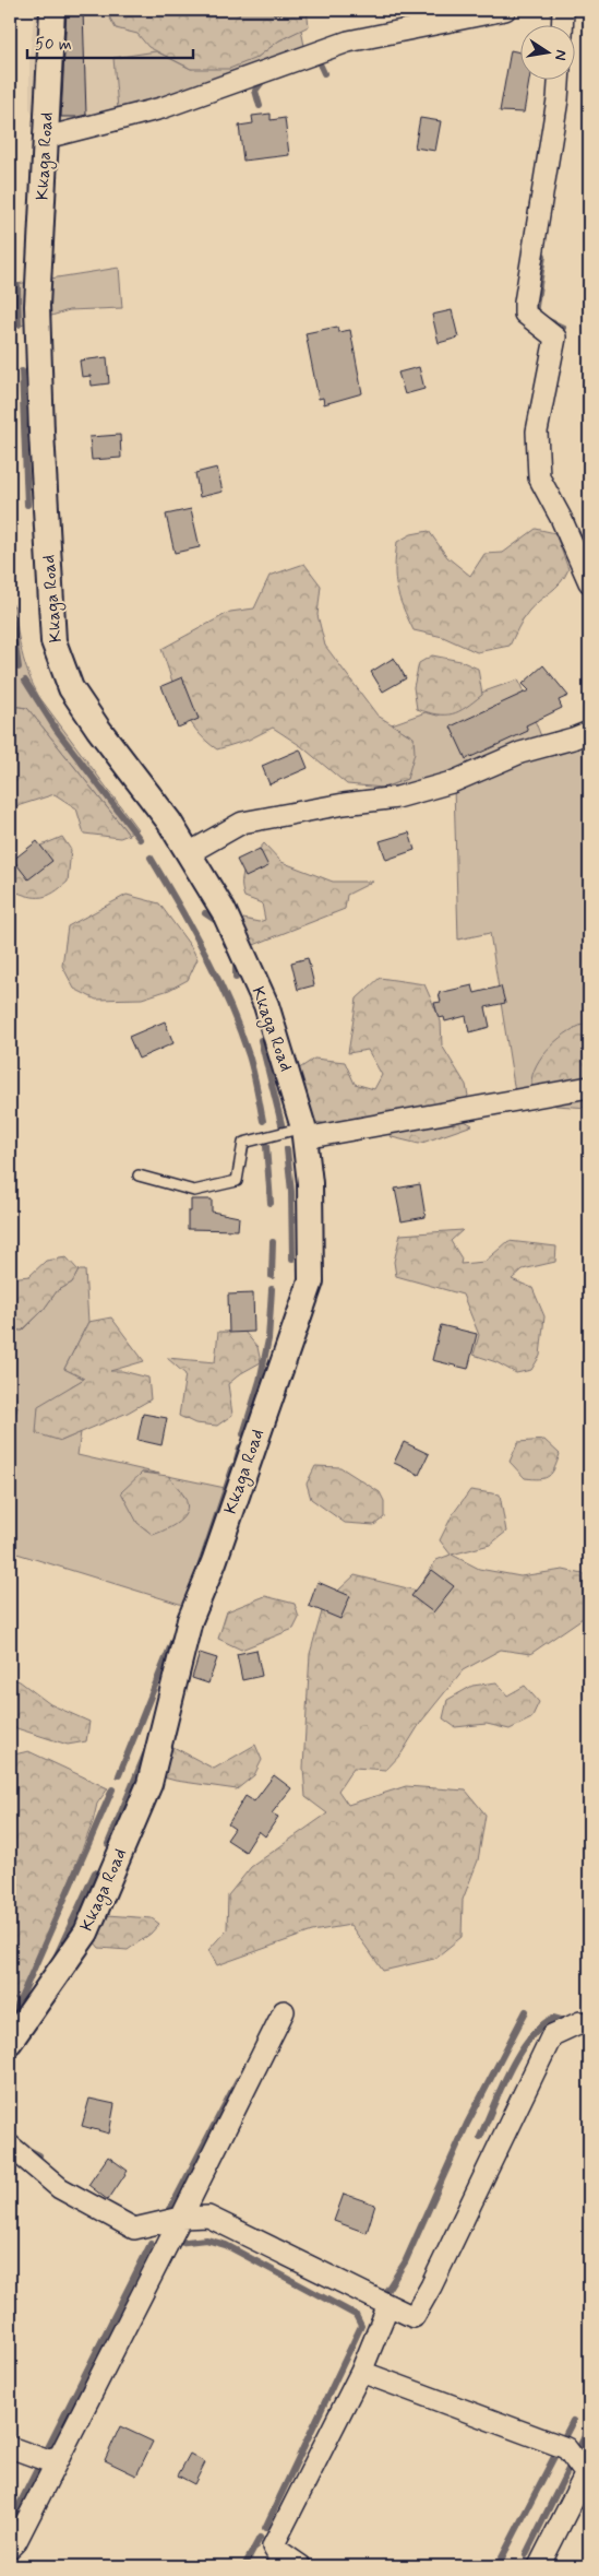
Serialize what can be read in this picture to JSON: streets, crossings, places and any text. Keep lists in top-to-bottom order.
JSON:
{
  "streets": {
    "street": ["Kkaga Road"]
  },
  "scale_bar": "50 m",
  "north": "right"
}
